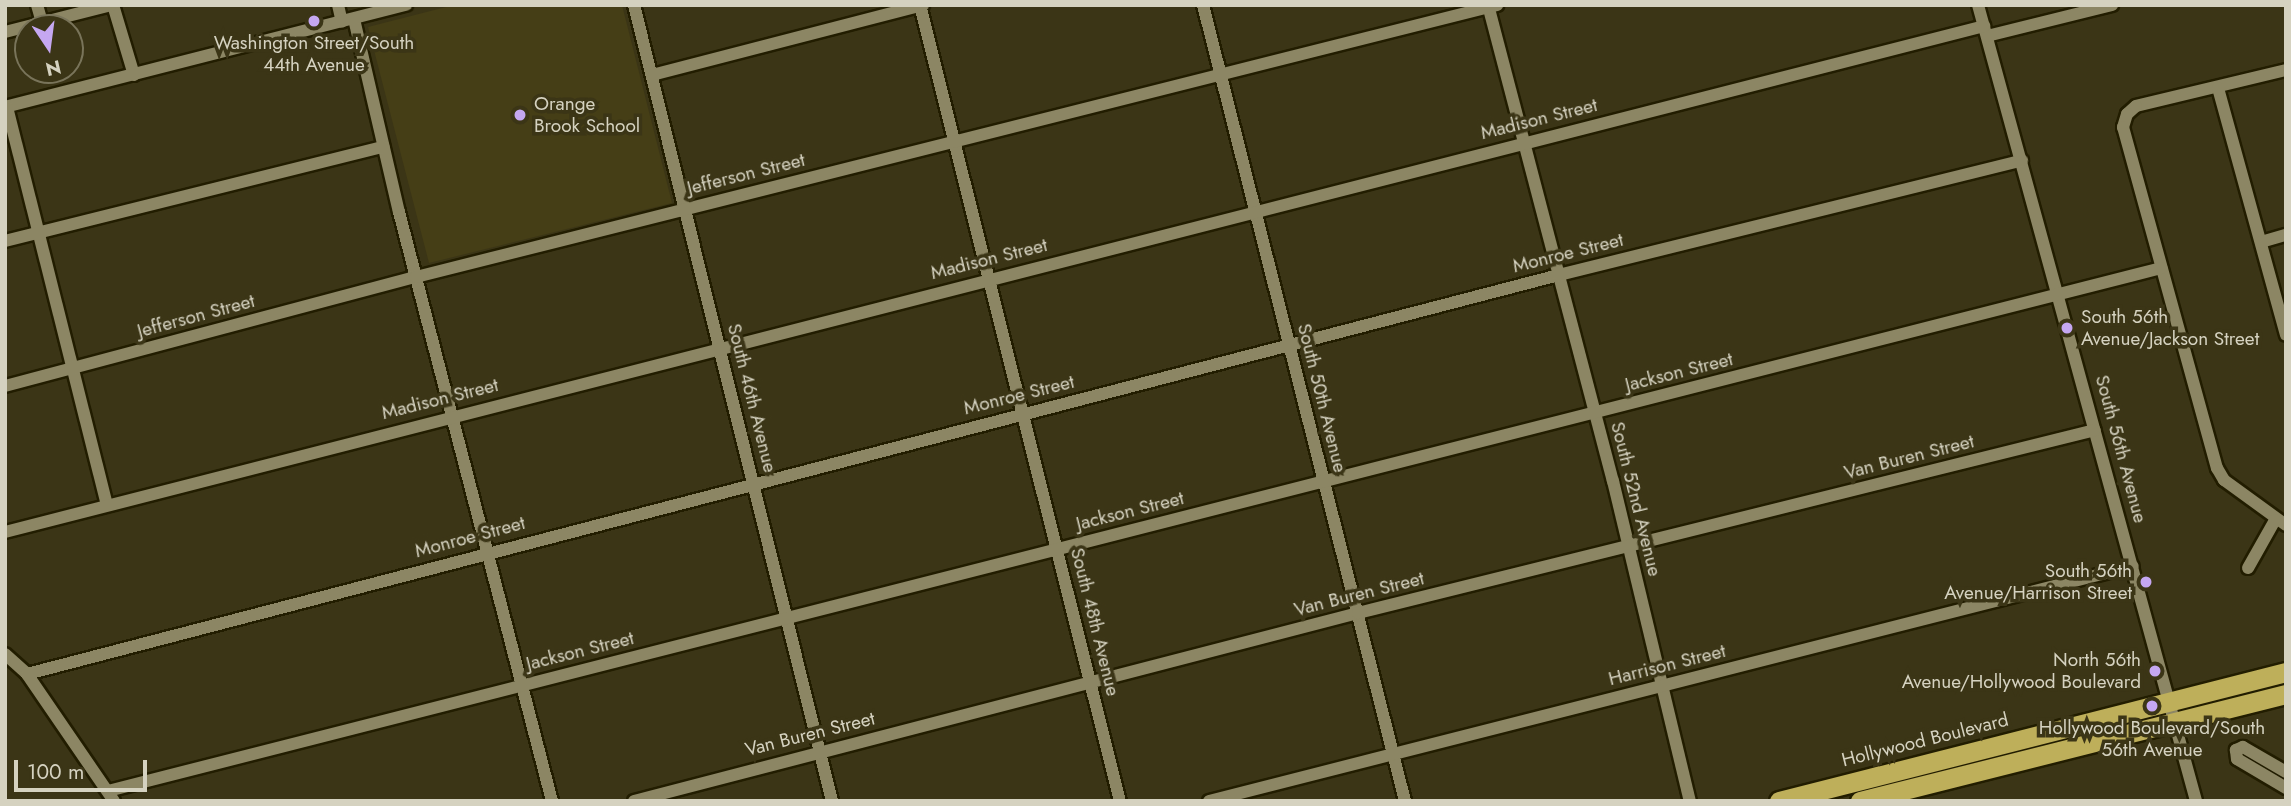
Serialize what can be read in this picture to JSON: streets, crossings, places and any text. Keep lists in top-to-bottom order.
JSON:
{
  "streets": {
    "highway": ["Hollywood Boulevard"],
    "street": [
      "Madison Street",
      "Jefferson Street",
      "Monroe Street",
      "Jackson Street",
      "South 46th Avenue",
      "South 50th Avenue",
      "South 56th Avenue",
      "Van Buren Street",
      "South 52nd Avenue",
      "South 48th Avenue",
      "Harrison Street"
    ]
  },
  "crossings": [
    ["Madison Street", "South 46th Avenue"],
    ["Madison Street", "South 50th Avenue"],
    ["Madison Street", "South 56th Avenue"],
    ["Madison Street", "South 52nd Avenue"],
    ["Madison Street", "South 48th Avenue"],
    ["Jefferson Street", "South 46th Avenue"],
    ["Jefferson Street", "South 50th Avenue"],
    ["Jefferson Street", "South 52nd Avenue"],
    ["Jefferson Street", "South 48th Avenue"],
    ["Monroe Street", "South 46th Avenue"],
    ["Monroe Street", "South 50th Avenue"],
    ["Monroe Street", "South 56th Avenue"],
    ["Monroe Street", "South 52nd Avenue"],
    ["Monroe Street", "South 48th Avenue"],
    ["Jackson Street", "South 46th Avenue"],
    ["Jackson Street", "South 50th Avenue"],
    ["Jackson Street", "South 56th Avenue"],
    ["Jackson Street", "South 52nd Avenue"],
    ["Jackson Street", "South 48th Avenue"],
    ["South 46th Avenue", "Van Buren Street"],
    ["South 50th Avenue", "Van Buren Street"],
    ["South 50th Avenue", "Harrison Street"],
    ["South 56th Avenue", "Van Buren Street"],
    ["South 56th Avenue", "Harrison Street"],
    ["South 56th Avenue", "Hollywood Boulevard"],
    ["Van Buren Street", "South 52nd Avenue"],
    ["Van Buren Street", "South 48th Avenue"],
    ["South 52nd Avenue", "Harrison Street"]
  ],
  "places": [
    "Washington Street/South 44th Avenue",
    "Orange Brook School",
    "South 56th Avenue/Jackson Street",
    "South 56th Avenue/Harrison Street",
    "North 56th Avenue/Hollywood Boulevard",
    "Hollywood Boulevard/South 56th Avenue"
  ],
  "scale_bar": "100 m",
  "north": "bottom"
}
